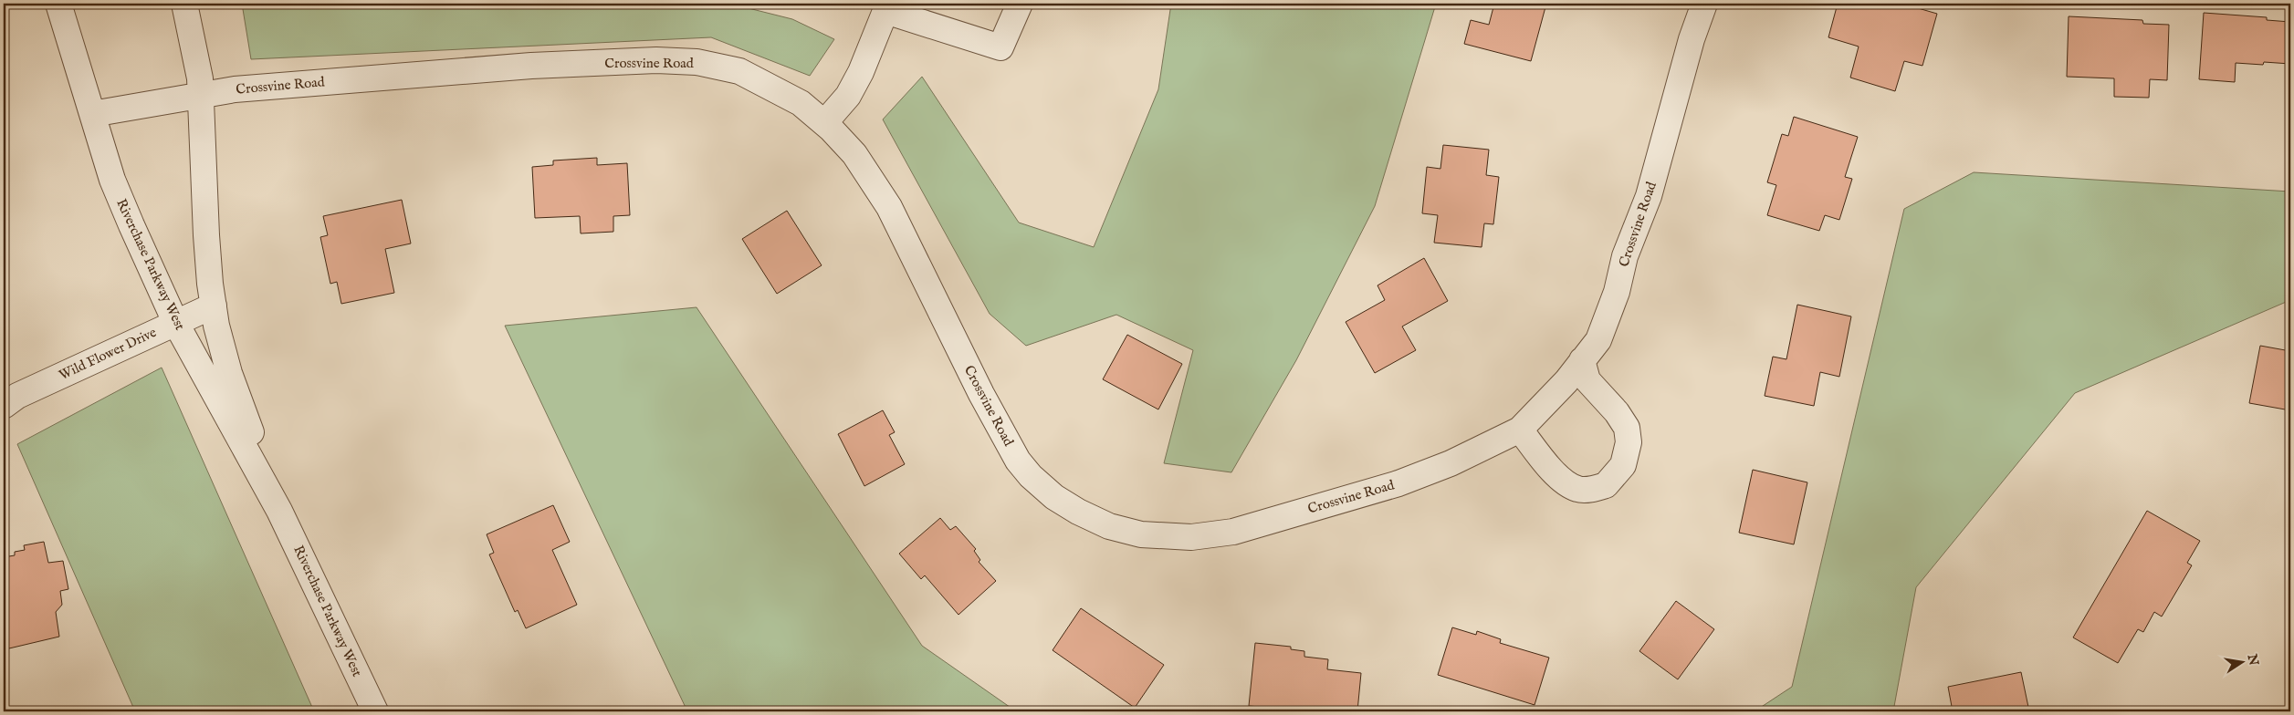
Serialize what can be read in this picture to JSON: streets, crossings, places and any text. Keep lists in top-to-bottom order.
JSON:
{
  "streets": {
    "street": ["Crossvine Road", "Riverchase Parkway West", "Wild Flower Drive"]
  },
  "crossings": [
    ["Crossvine Road", "Riverchase Parkway West"],
    ["Riverchase Parkway West", "Wild Flower Drive"]
  ],
  "north": "right"
}
